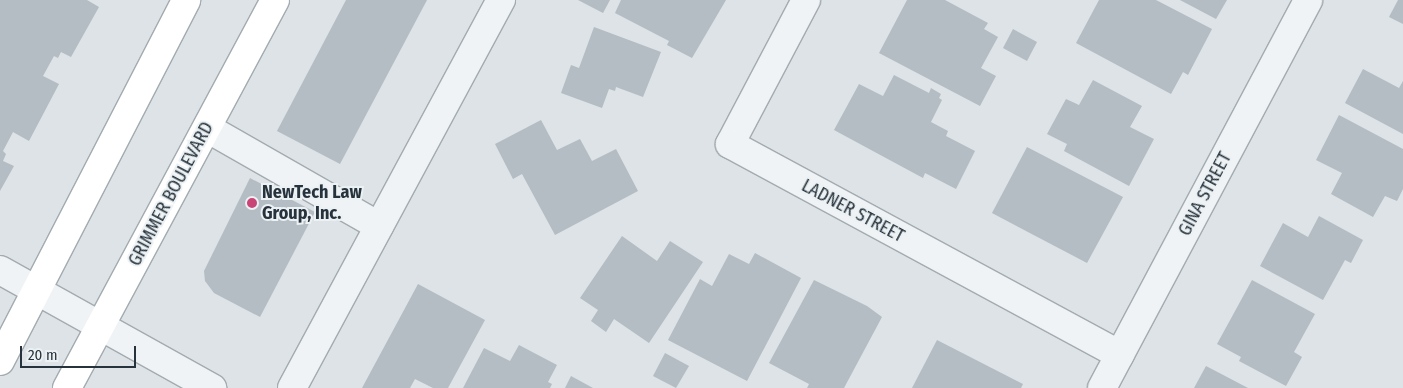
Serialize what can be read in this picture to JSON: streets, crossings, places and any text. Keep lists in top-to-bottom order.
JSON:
{
  "streets": {
    "main road": ["GRIMMER BOULEVARD"],
    "street": ["GINA STREET", "LADNER STREET"]
  },
  "crossings": [
    ["GINA STREET", "LADNER STREET"]
  ],
  "places": ["NewTech Law Group, Inc."],
  "scale_bar": "20 m"
}
